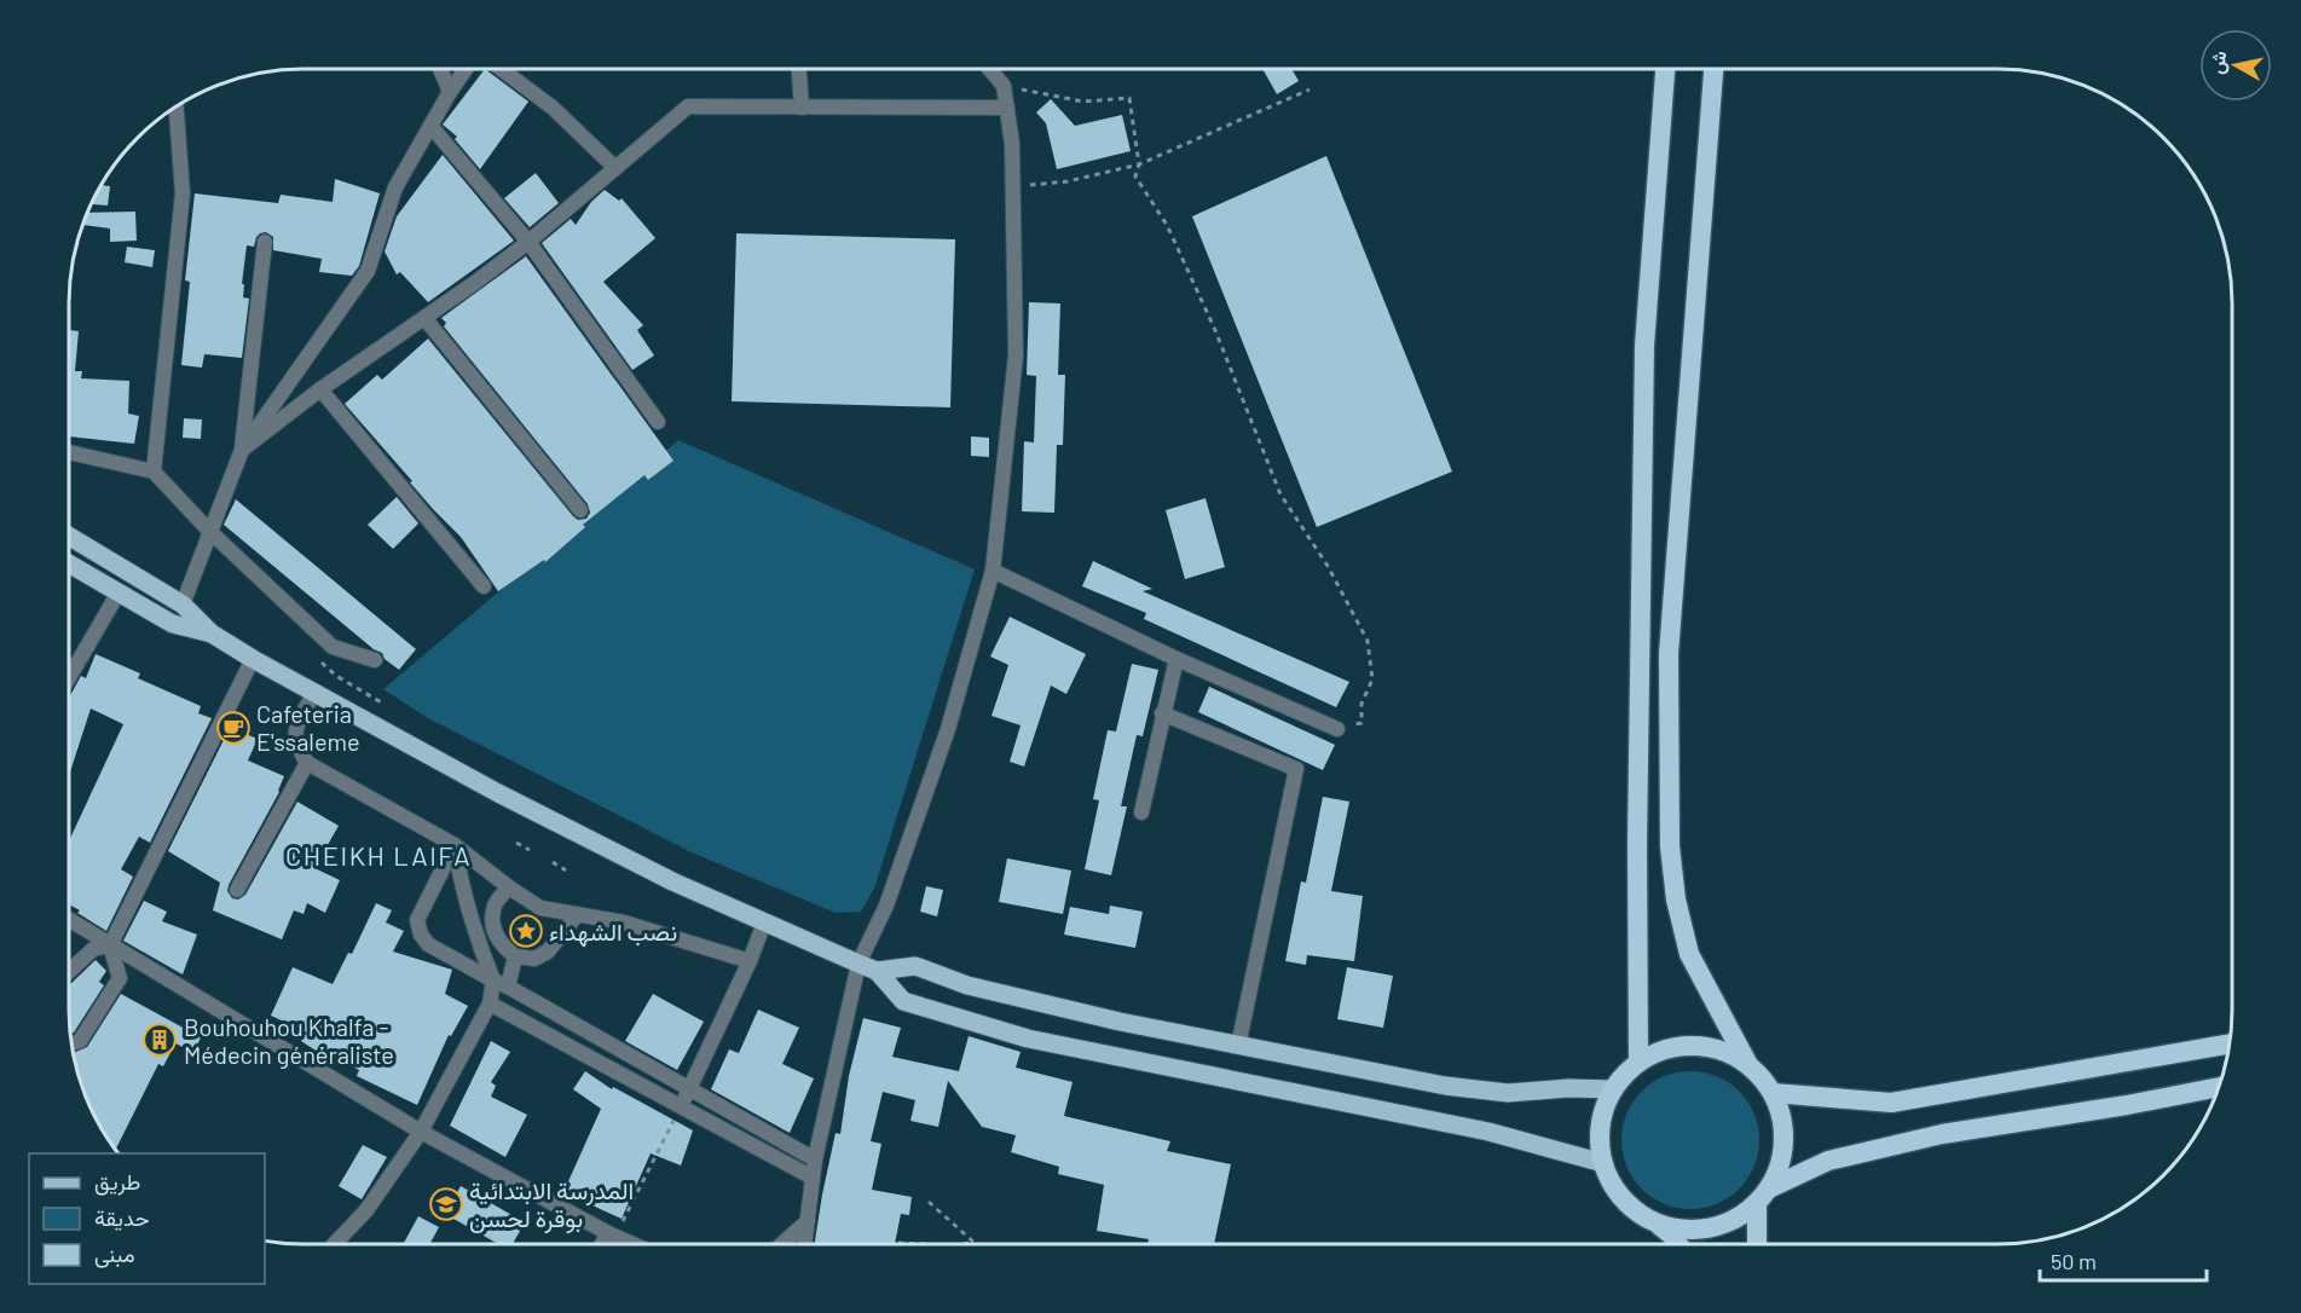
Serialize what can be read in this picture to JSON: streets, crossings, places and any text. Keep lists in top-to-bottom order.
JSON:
{
  "districts": ["CHEIKH LAIFA"],
  "places": {
    "cafe": ["Cafeteria E'ssaleme"],
    "place": ["نصب الشهداء"],
    "building": ["Bouhouhou Khalfa - Médecin généraliste"],
    "school or university": ["المدرسة الابتدائية بوقرة لحسن"]
  },
  "legend": ["طريق", "حديقة", "مبنى"],
  "scale_bar": "50 m",
  "north": "left"
}
